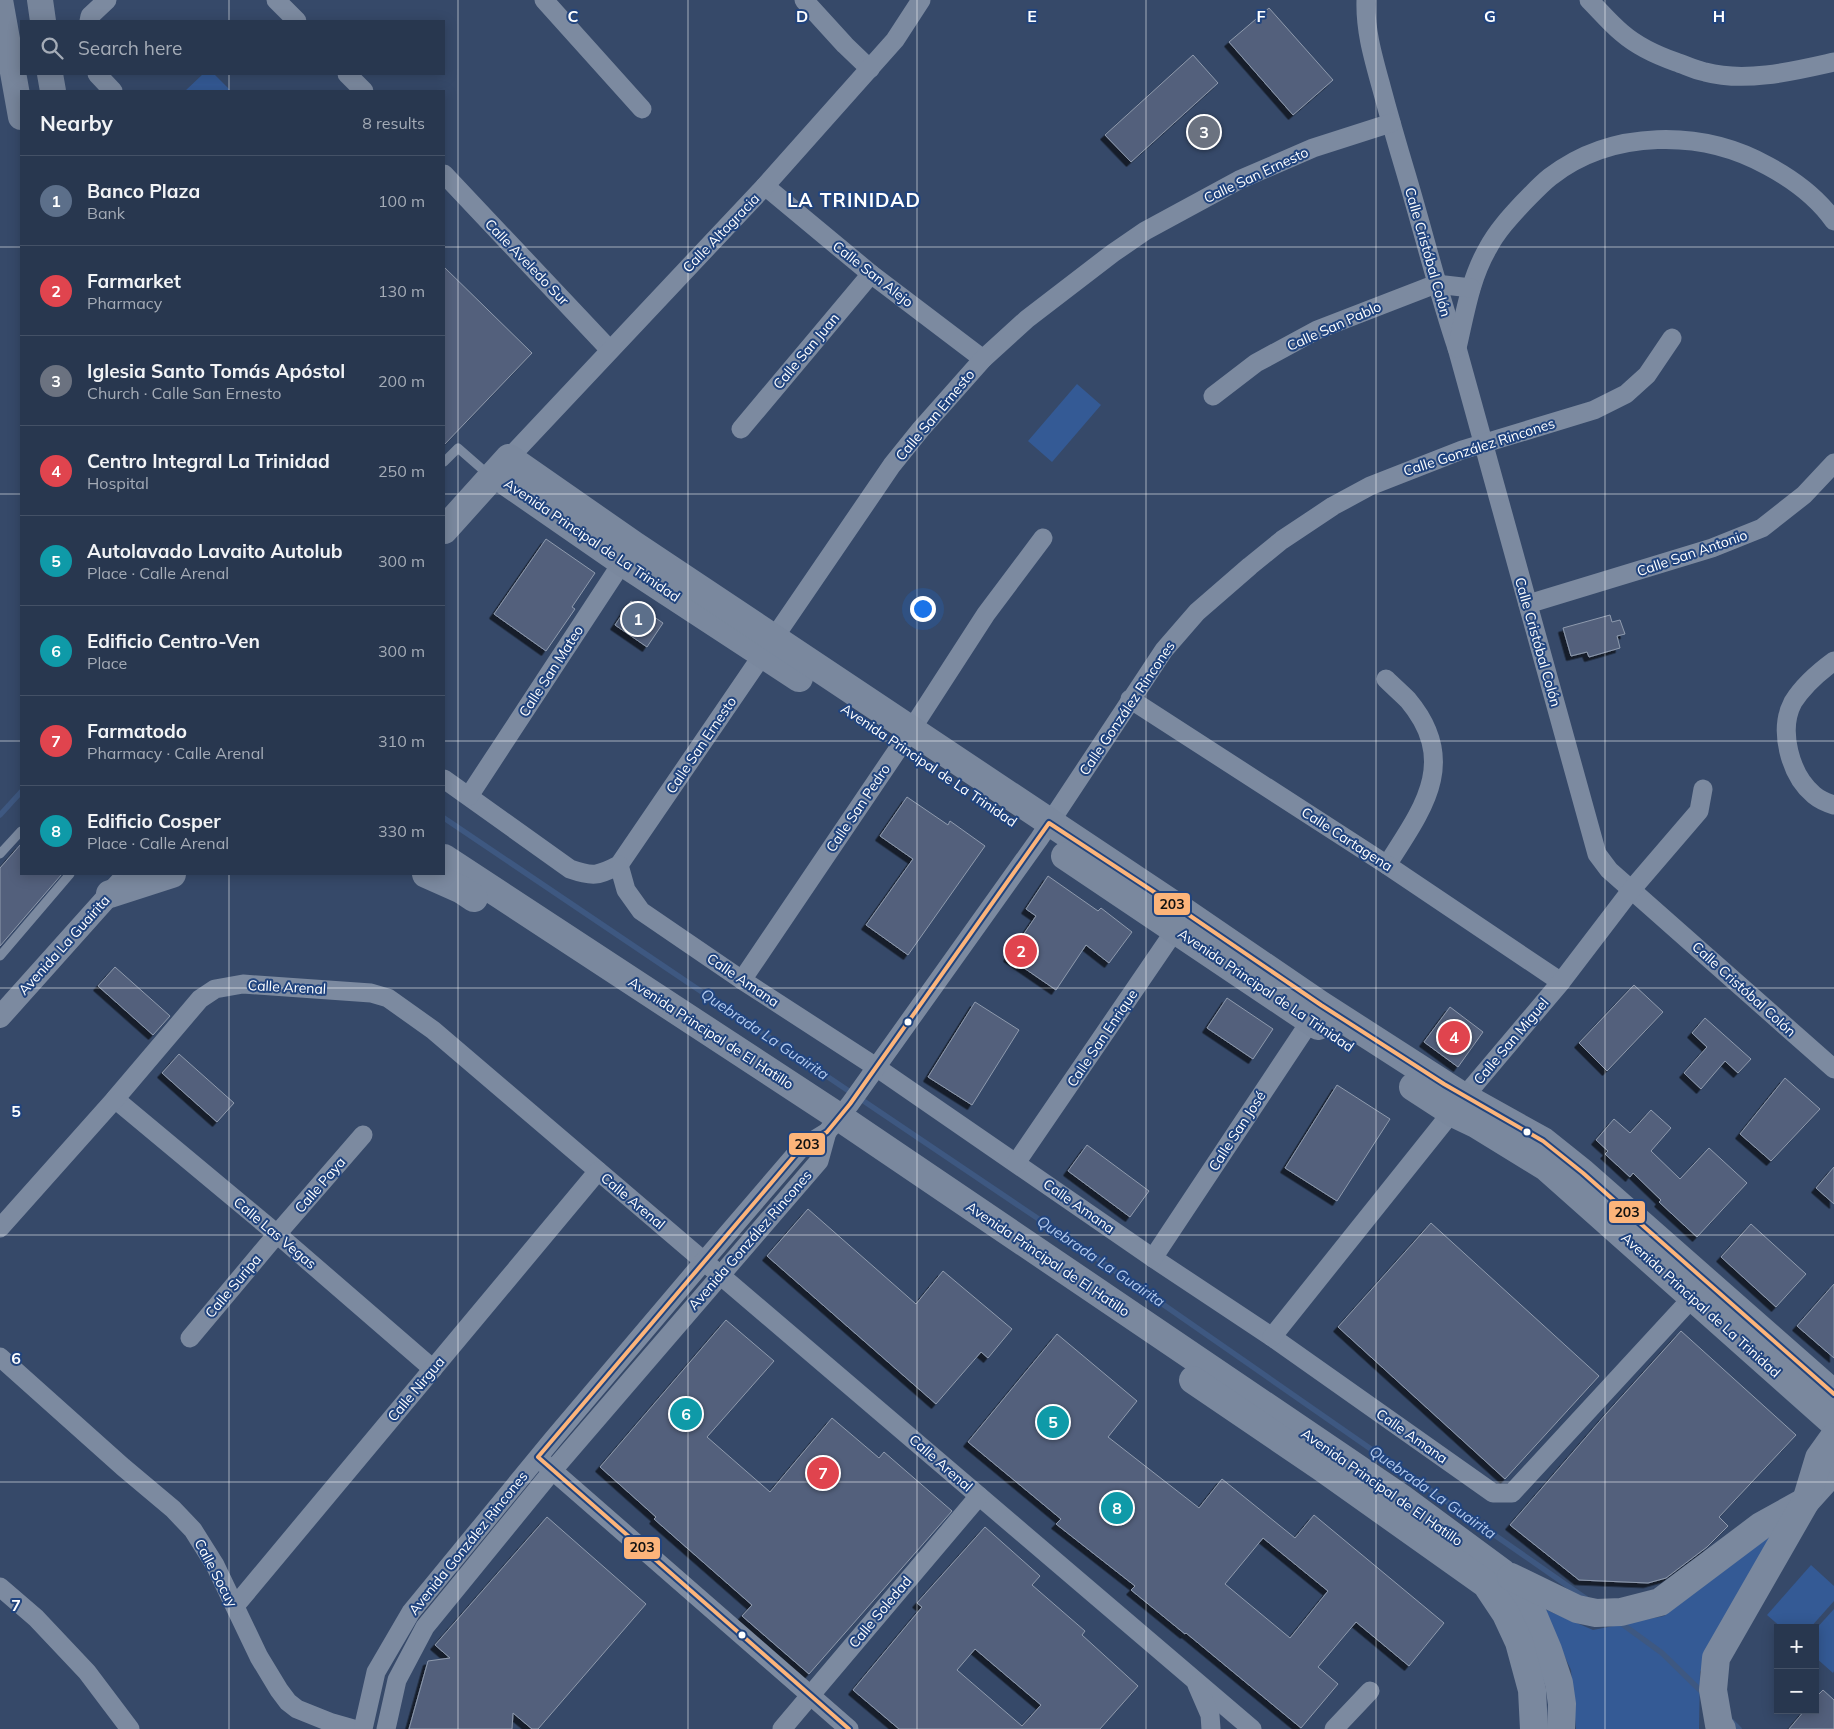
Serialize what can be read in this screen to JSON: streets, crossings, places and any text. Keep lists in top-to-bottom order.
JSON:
{
  "streets": {
    "main road": ["Avenida Principal de La Trinidad", "Avenida Principal de El Hatillo"],
    "street": [
      "Calle San Ernesto",
      "Calle Altagracia",
      "Calle Cristóbal Colón",
      "Calle Aveledo Sur",
      "Calle San Alejo",
      "Calle San Pablo",
      "Calle San Juan",
      "Calle González Rincones",
      "Calle San Antonio",
      "Calle San Mateo",
      "Calle San Pedro",
      "Calle Cartagena",
      "Avenida La Guairita",
      "Calle Amana",
      "Calle Arenal",
      "Calle San Enrique",
      "Calle San Miguel",
      "Calle San José",
      "Calle Paya",
      "Calle Las Vegas",
      "Avenida González Rincones",
      "Calle Suripa",
      "Calle Nirgua",
      "Calle Socuy",
      "Calle Soledad"
    ]
  },
  "crossings": [
    ["Calle San Ernesto", "Calle Cristóbal Colón"],
    ["Calle San Ernesto", "Calle San Alejo"],
    ["Calle San Ernesto", "Avenida Principal de La Trinidad"],
    ["Calle San Ernesto", "Calle Amana"],
    ["Calle Altagracia", "Calle Aveledo Sur"],
    ["Calle Altagracia", "Calle San Alejo"],
    ["Calle Altagracia", "Avenida Principal de La Trinidad"],
    ["Calle Cristóbal Colón", "Calle San Pablo"],
    ["Calle Cristóbal Colón", "Calle González Rincones"],
    ["Calle Cristóbal Colón", "Calle San Antonio"],
    ["Calle Cristóbal Colón", "Calle San Miguel"],
    ["Calle San Alejo", "Calle San Juan"],
    ["Calle González Rincones", "Avenida Principal de La Trinidad"],
    ["Calle González Rincones", "Calle Cartagena"],
    ["Calle González Rincones", "Avenida González Rincones"],
    ["Avenida Principal de La Trinidad", "Calle San Mateo"],
    ["Avenida Principal de La Trinidad", "Calle San Pedro"],
    ["Avenida Principal de La Trinidad", "Calle Amana"],
    ["Avenida Principal de La Trinidad", "Calle San Enrique"],
    ["Avenida Principal de La Trinidad", "Calle San Miguel"],
    ["Avenida Principal de La Trinidad", "Calle San José"],
    ["Avenida Principal de La Trinidad", "Avenida González Rincones"],
    ["Calle San Pedro", "Calle Amana"],
    ["Calle Cartagena", "Calle San Miguel"],
    ["Calle Amana", "Calle San Enrique"],
    ["Calle Amana", "Calle San Miguel"],
    ["Calle Amana", "Calle San José"],
    ["Calle Amana", "Avenida González Rincones"],
    ["Calle Arenal", "Calle Las Vegas"],
    ["Calle Arenal", "Avenida González Rincones"],
    ["Calle Arenal", "Calle Nirgua"],
    ["Calle Arenal", "Calle Soledad"],
    ["Avenida Principal de El Hatillo", "Avenida González Rincones"],
    ["Calle Paya", "Calle Las Vegas"],
    ["Calle Paya", "Calle Suripa"],
    ["Calle Las Vegas", "Calle Suripa"],
    ["Calle Las Vegas", "Calle Nirgua"],
    ["Calle Nirgua", "Calle Socuy"]
  ],
  "districts": ["LA TRINIDAD"],
  "water": ["Quebrada La Guairita"],
  "lines": ["transit line 203"],
  "page": {
    "search": "Search here",
    "heading": ["Nearby", "8 results"],
    "pins": [
      "3",
      "1",
      "2",
      "4",
      "6",
      "5",
      "7",
      "8"
    ],
    "list": [
      {
        "mark": "1",
        "name": "Banco Plaza",
        "note": "Bank",
        "value": "100 m"
      },
      {
        "mark": "2",
        "name": "Farmarket",
        "note": "Pharmacy",
        "value": "130 m"
      },
      {
        "mark": "3",
        "name": "Iglesia Santo Tomás Apóstol",
        "note": "Church · Calle San Ernesto",
        "value": "200 m"
      },
      {
        "mark": "4",
        "name": "Centro Integral La Trinidad",
        "note": "Hospital",
        "value": "250 m"
      },
      {
        "mark": "5",
        "name": "Autolavado Lavaito Autolub",
        "note": "Place · Calle Arenal",
        "value": "300 m"
      },
      {
        "mark": "6",
        "name": "Edificio Centro-Ven",
        "note": "Place",
        "value": "300 m"
      },
      {
        "mark": "7",
        "name": "Farmatodo",
        "note": "Pharmacy · Calle Arenal",
        "value": "310 m"
      },
      {
        "mark": "8",
        "name": "Edificio Cosper",
        "note": "Place · Calle Arenal",
        "value": "330 m"
      }
    ],
    "map_buttons": ["+", "−"]
  },
  "grid": {
    "columns": [
      "C",
      "D",
      "E",
      "F",
      "G",
      "H"
    ],
    "rows": ["5", "6", "7"]
  }
}
